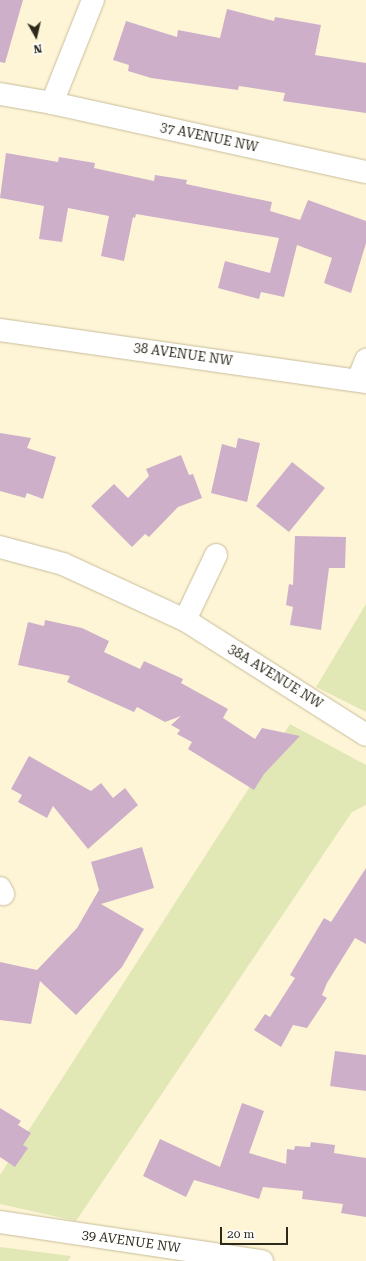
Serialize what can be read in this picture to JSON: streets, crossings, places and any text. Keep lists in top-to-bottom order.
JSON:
{
  "streets": {
    "street": [
      "37 AVENUE NW",
      "38 AVENUE NW",
      "38A AVENUE NW",
      "39 AVENUE NW"
    ]
  },
  "scale_bar": "20 m",
  "north": "bottom"
}
